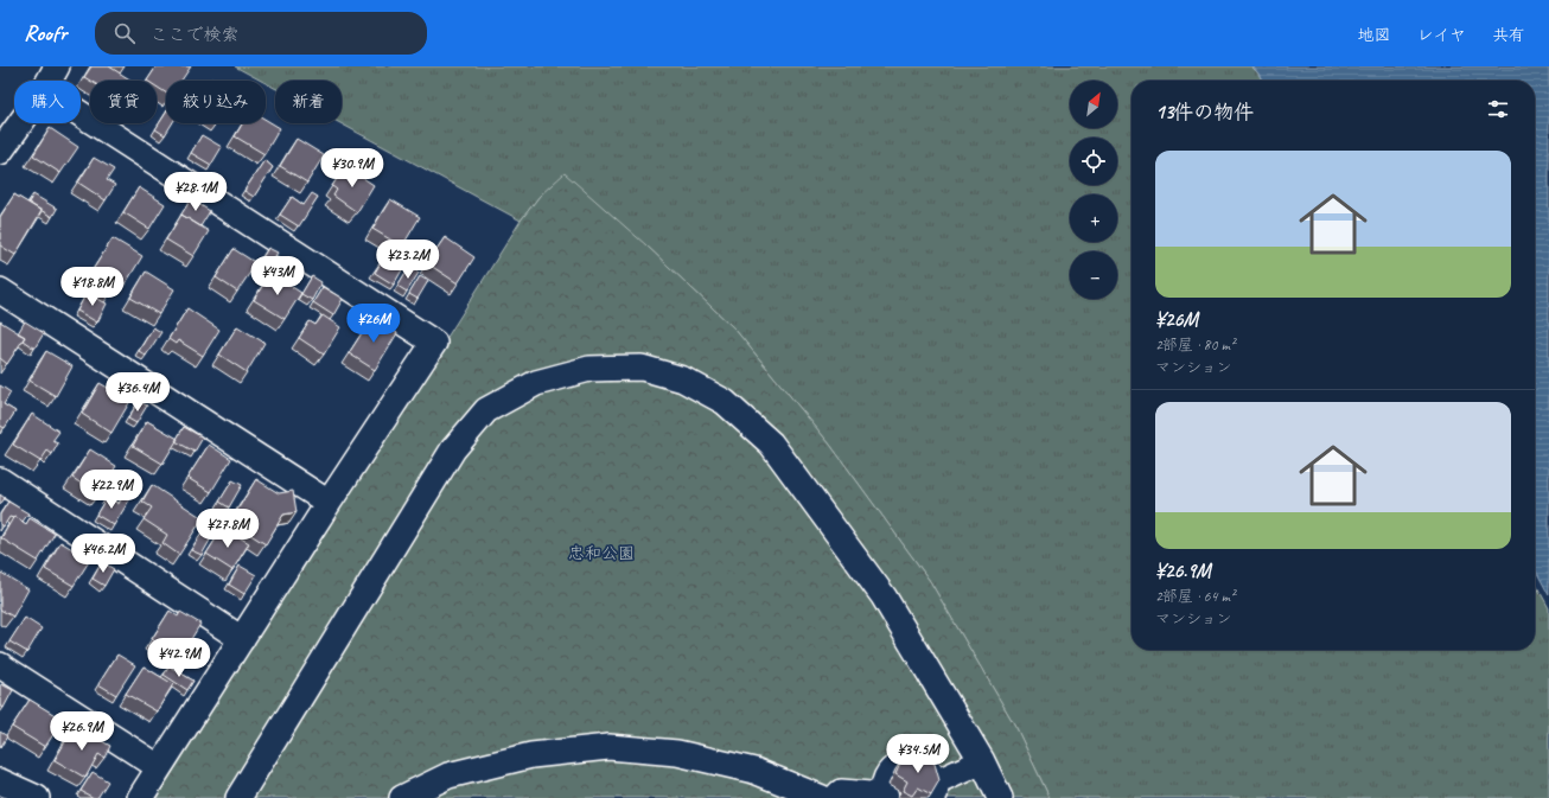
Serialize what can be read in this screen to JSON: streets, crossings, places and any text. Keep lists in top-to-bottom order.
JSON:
{
  "parks": ["忠和公園"],
  "north": "top right",
  "page": {
    "header": "Roofr",
    "search": "ここで検索",
    "nav": ["地図", "レイヤ", "共有"],
    "map_buttons": ["+", "−"],
    "chip": [
      "購入",
      "賃貸",
      "絞り込み",
      "新着"
    ],
    "heading": "13件の物件",
    "list": [
      {
        "name": "¥26M",
        "note": "2部屋 · 80 m² · マンション"
      },
      {
        "name": "¥26.9M",
        "note": "2部屋 · 64 m² · マンション"
      }
    ],
    "price": [
      "¥30.9M",
      "¥28.1M",
      "¥23.2M",
      "¥43M",
      "¥18.8M",
      "¥26M",
      "¥36.4M",
      "¥22.9M",
      "¥27.8M",
      "¥46.2M",
      "¥42.9M",
      "¥26.9M",
      "¥34.5M"
    ]
  }
}
